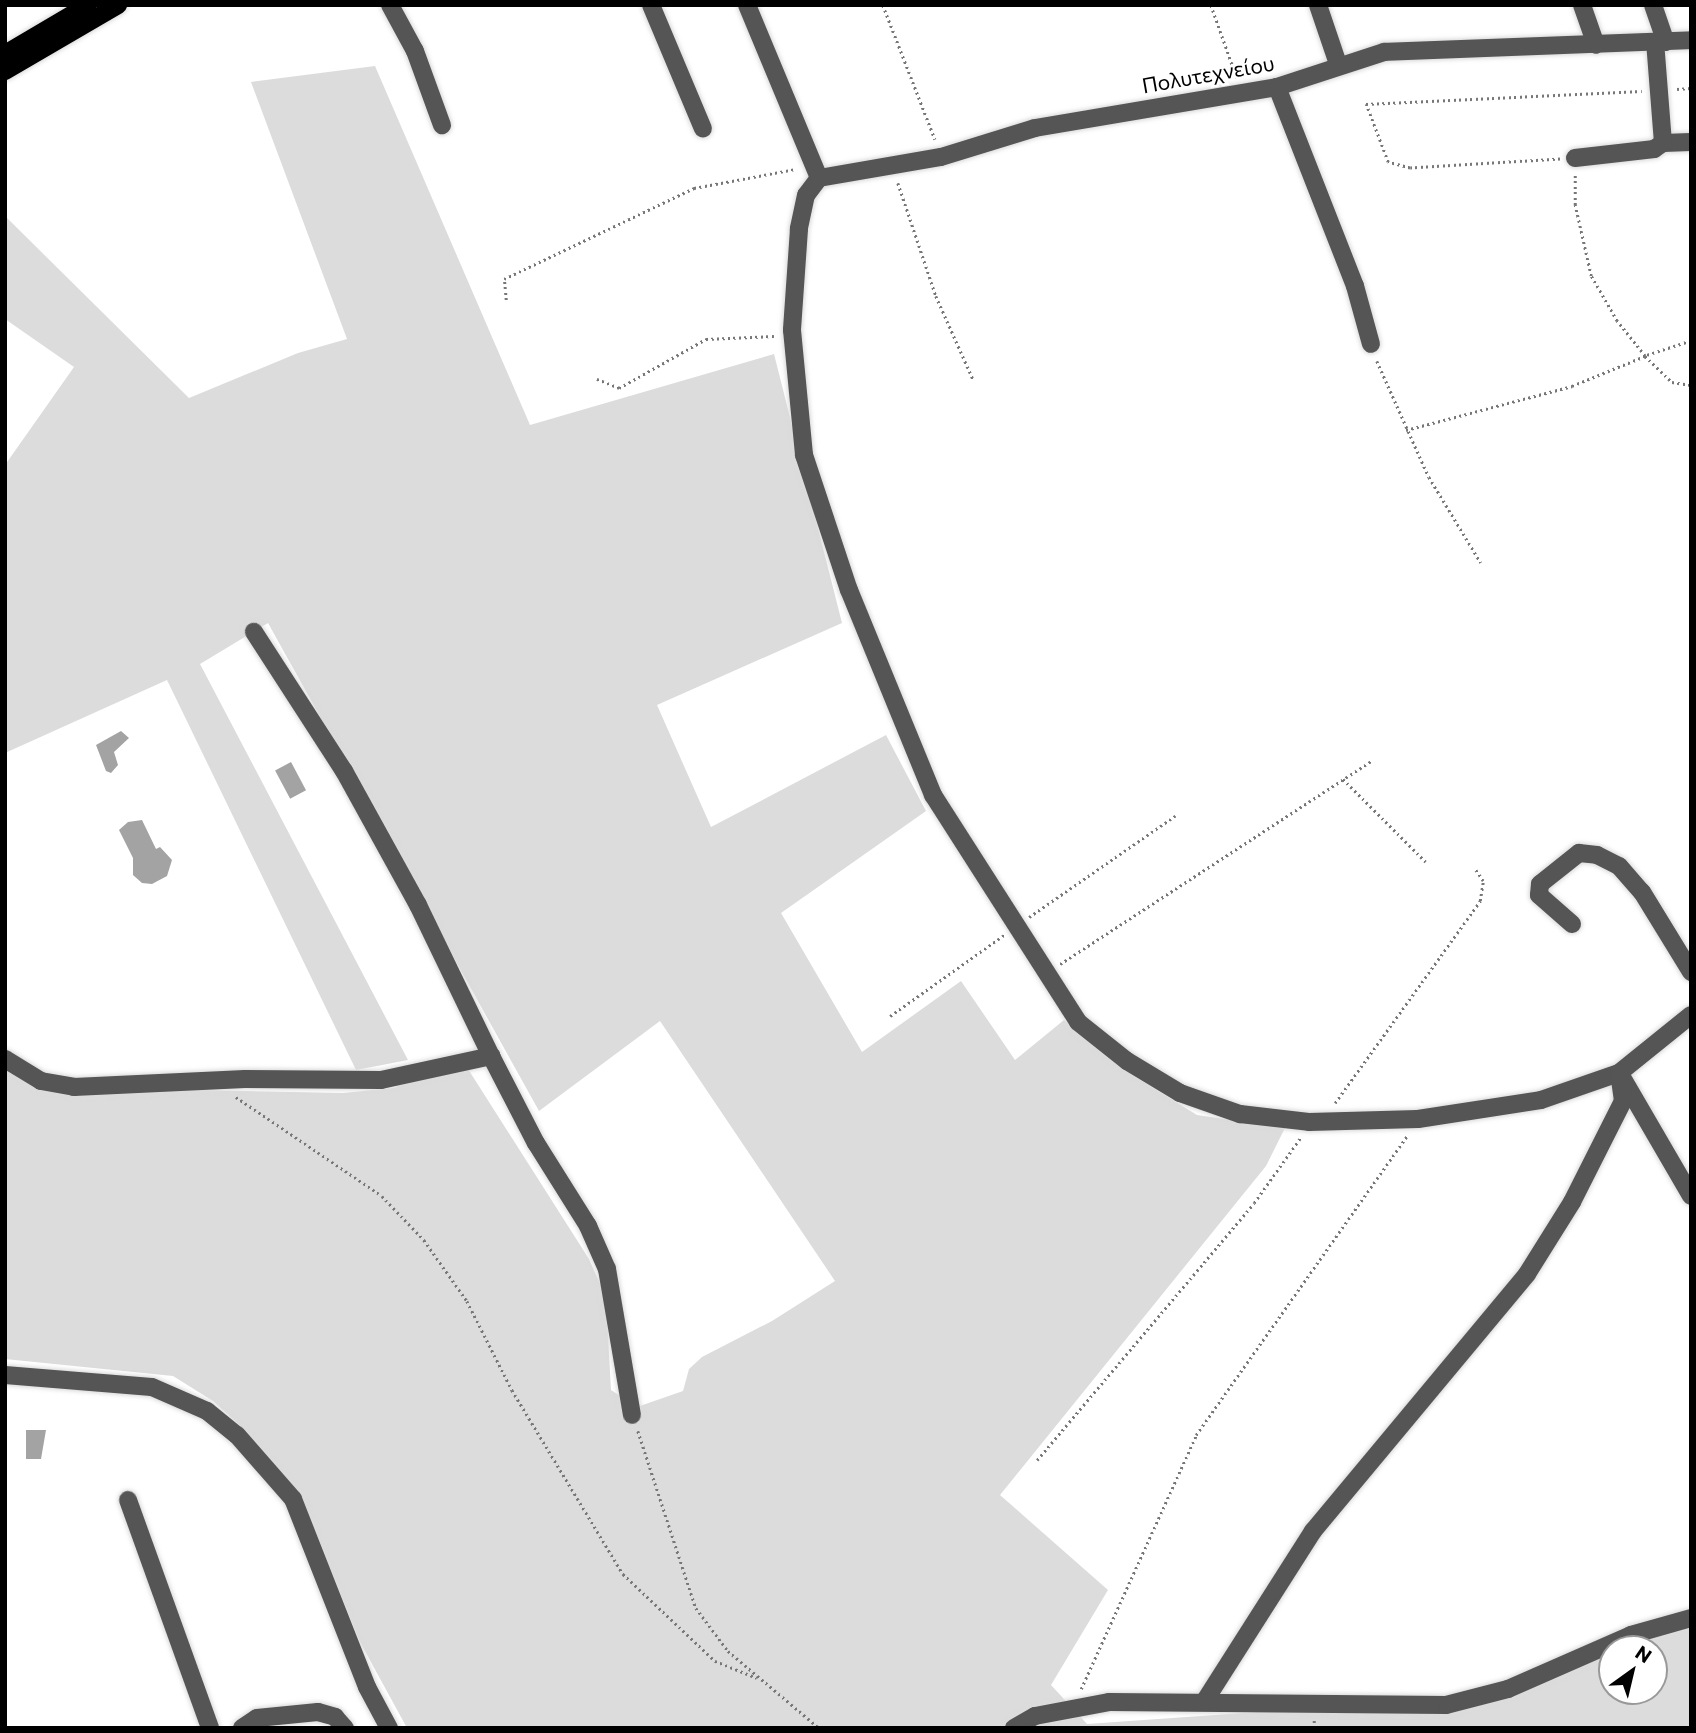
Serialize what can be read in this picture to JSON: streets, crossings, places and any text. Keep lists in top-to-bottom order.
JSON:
{
  "streets": {
    "street": ["Πολυτεχνείου"]
  },
  "north": "top right"
}
